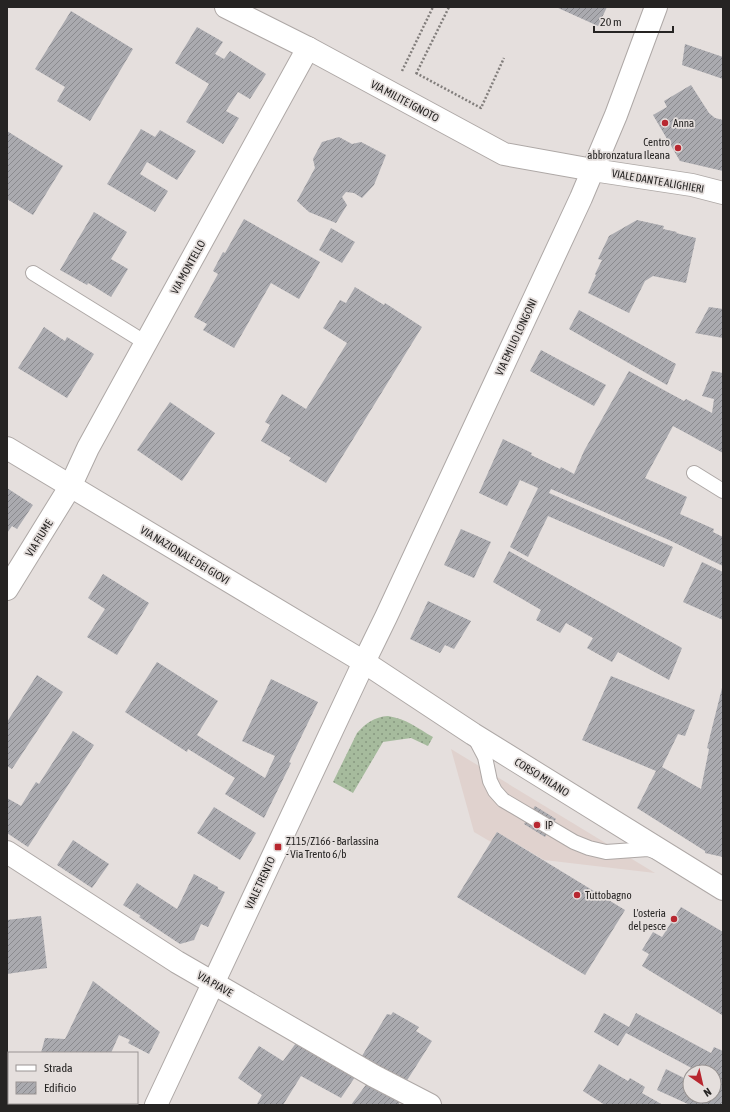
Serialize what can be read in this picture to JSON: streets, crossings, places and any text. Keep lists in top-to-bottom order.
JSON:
{
  "streets": {
    "street": [
      "VIA MILITE IGNOTO",
      "VIALE DANTE ALIGHIERI",
      "VIA MONTELLO",
      "VIA EMILIO LONGONI",
      "VIA FIUME",
      "VIA NAZIONALE DEI GIOVI",
      "CORSO MILANO",
      "VIALE TRENTO",
      "VIA PIAVE"
    ]
  },
  "crossings": [
    ["VIA MILITE IGNOTO", "VIALE DANTE ALIGHIERI"],
    ["VIA MILITE IGNOTO", "VIA MONTELLO"],
    ["VIA MILITE IGNOTO", "VIA EMILIO LONGONI"],
    ["VIALE DANTE ALIGHIERI", "VIA EMILIO LONGONI"],
    ["VIA MONTELLO", "VIA FIUME"],
    ["VIA MONTELLO", "VIA NAZIONALE DEI GIOVI"],
    ["VIA EMILIO LONGONI", "VIA NAZIONALE DEI GIOVI"],
    ["VIA EMILIO LONGONI", "CORSO MILANO"],
    ["VIA EMILIO LONGONI", "VIALE TRENTO"],
    ["VIA FIUME", "VIA NAZIONALE DEI GIOVI"],
    ["VIA NAZIONALE DEI GIOVI", "CORSO MILANO"],
    ["VIA NAZIONALE DEI GIOVI", "VIALE TRENTO"],
    ["CORSO MILANO", "VIALE TRENTO"],
    ["VIALE TRENTO", "VIA PIAVE"]
  ],
  "places": {
    "other": [
      "Anna",
      "Centro abbronzatura Ileana",
      "IP",
      "Tuttobagno",
      "L'osteria del pesce"
    ],
    "transit": ["Z115/Z166 - Barlassina - Via Trento 6/b"]
  },
  "legend": ["Strada", "Edificio"],
  "scale_bar": "20 m",
  "north": "bottom right"
}
